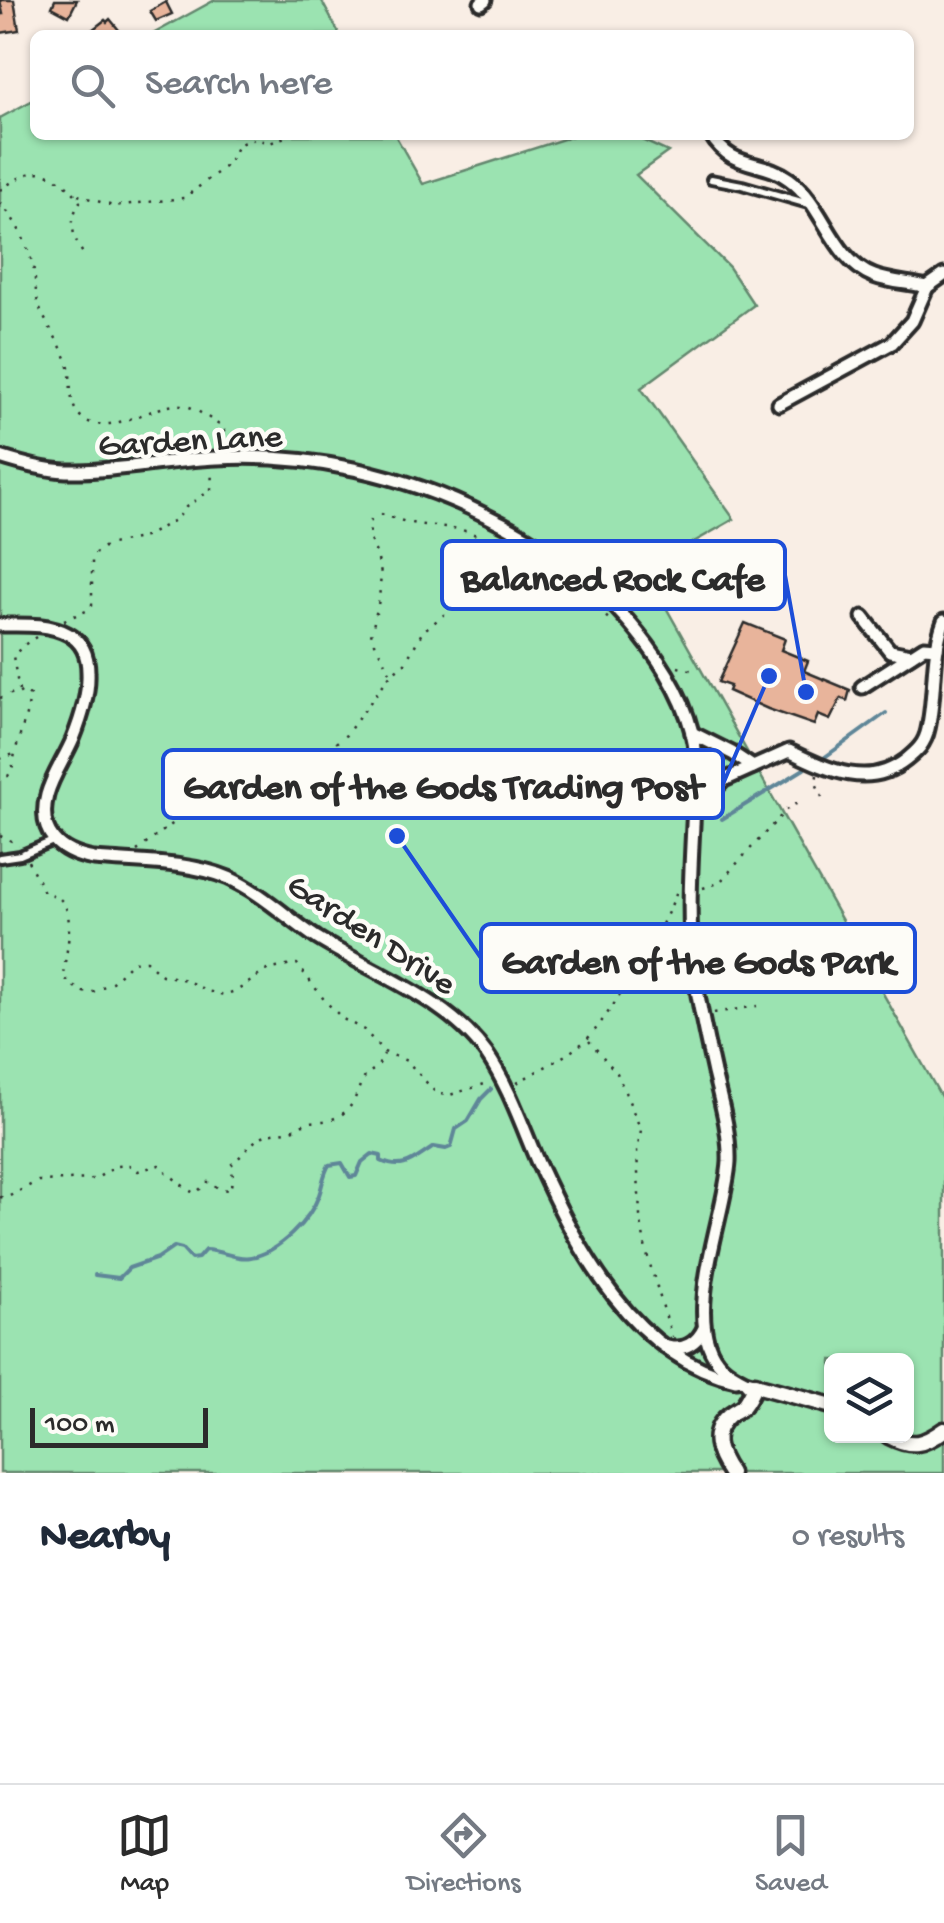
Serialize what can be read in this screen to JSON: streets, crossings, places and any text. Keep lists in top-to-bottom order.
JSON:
{
  "streets": {
    "street": ["Garden Lane", "Garden Drive"]
  },
  "places": ["Garden of the Gods Trading Post", "Balanced Rock Cafe", "Garden of the Gods Park"],
  "scale_bar": "100 m",
  "page": {
    "search": "Search here",
    "scale": "100 m",
    "heading": ["Nearby", "0 results"],
    "nav": ["Map", "Directions", "Saved"]
  }
}
